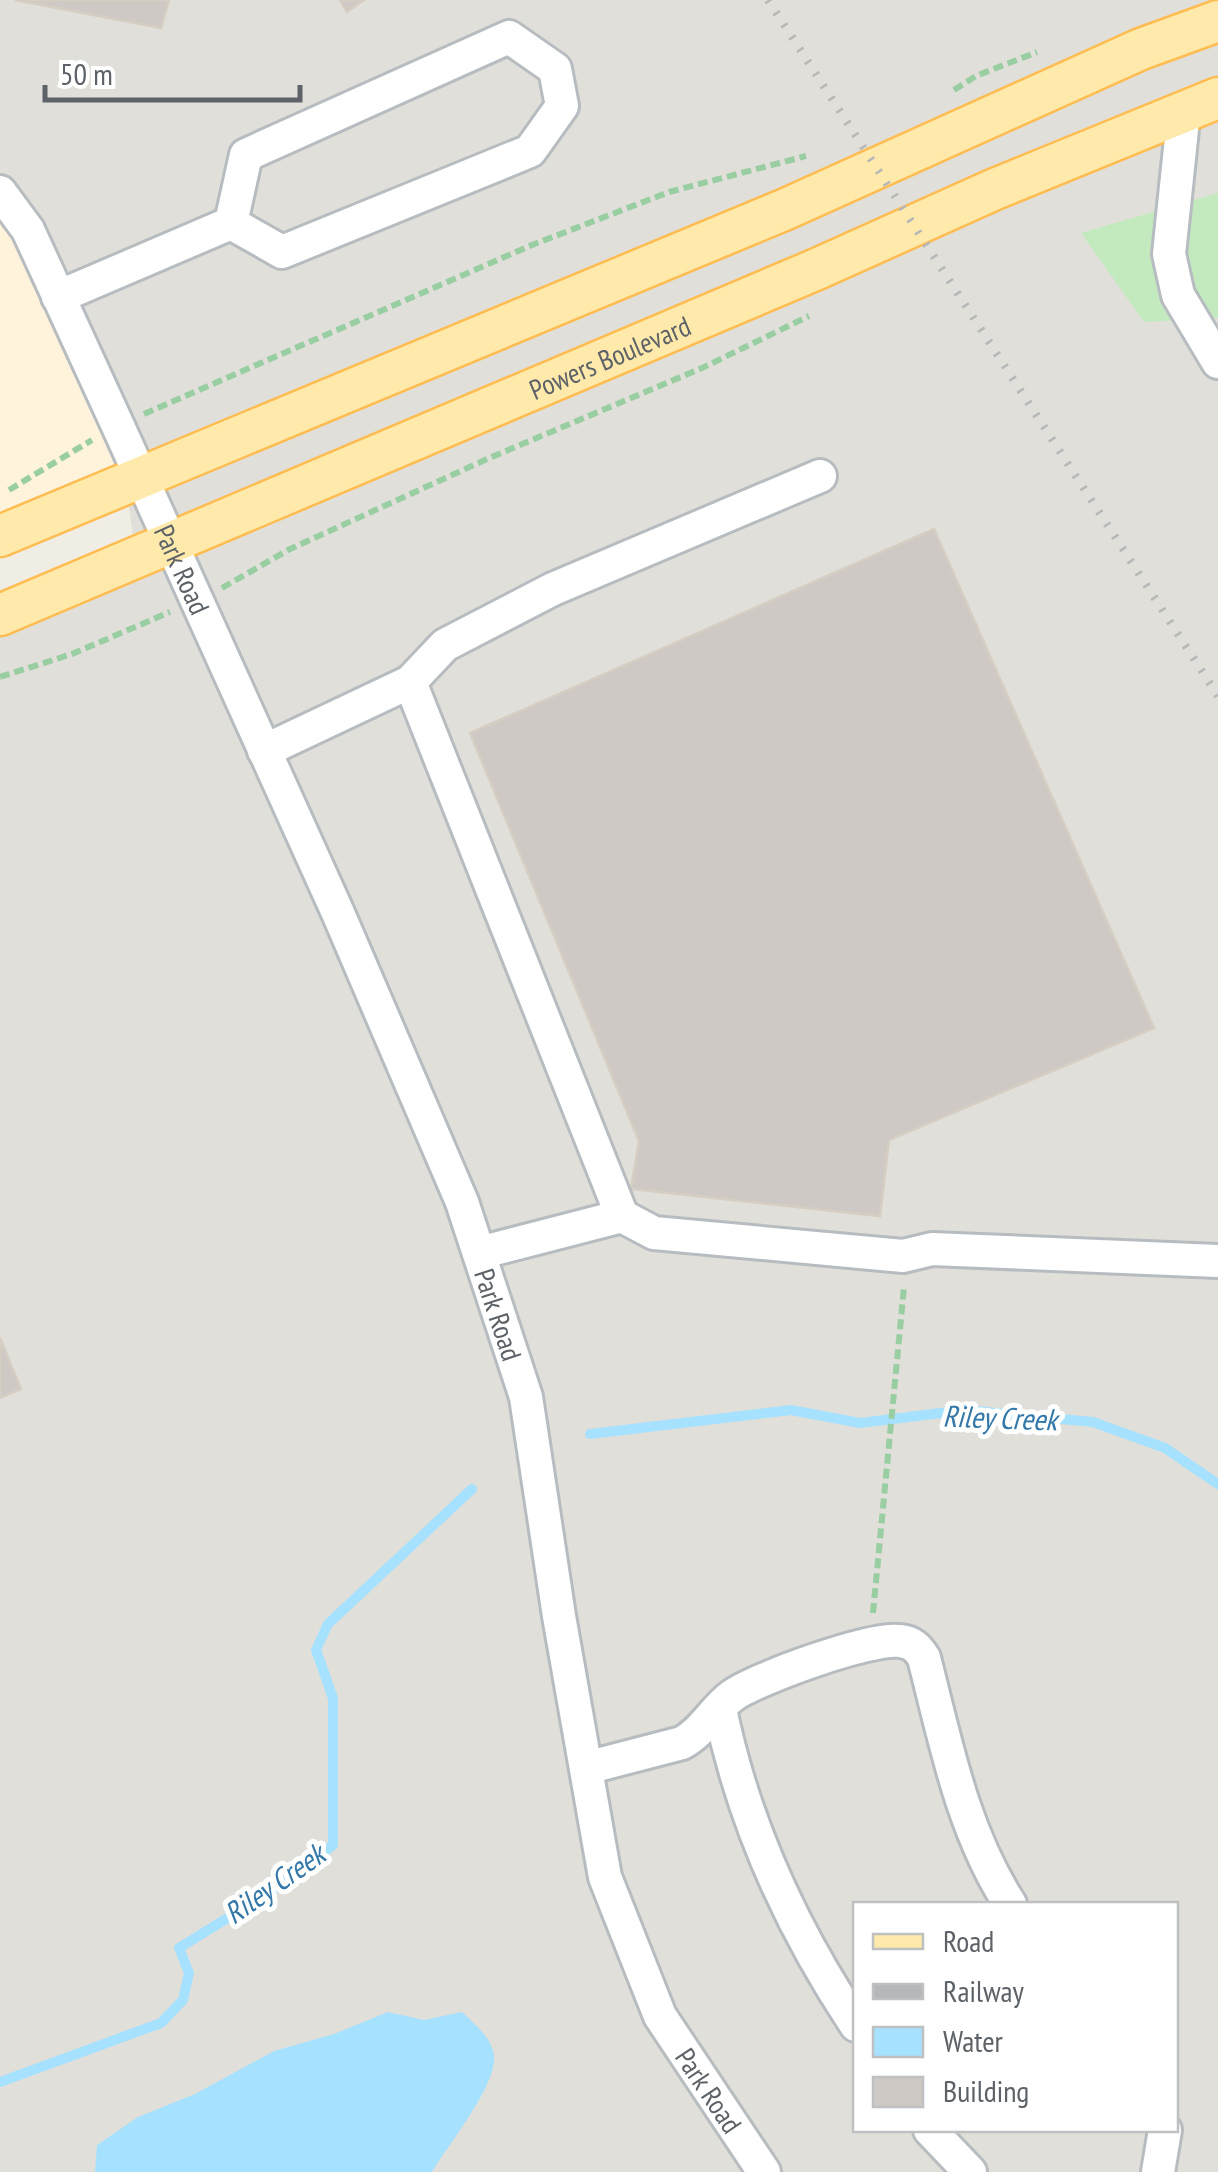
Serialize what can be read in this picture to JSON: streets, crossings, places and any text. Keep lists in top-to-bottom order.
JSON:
{
  "streets": {
    "main road": ["Powers Boulevard"],
    "street": ["Park Road"]
  },
  "crossings": [
    ["Powers Boulevard", "Park Road"]
  ],
  "water": ["Riley Creek"],
  "legend": [
    "Road",
    "Railway",
    "Water",
    "Building"
  ],
  "scale_bar": "50 m"
}
